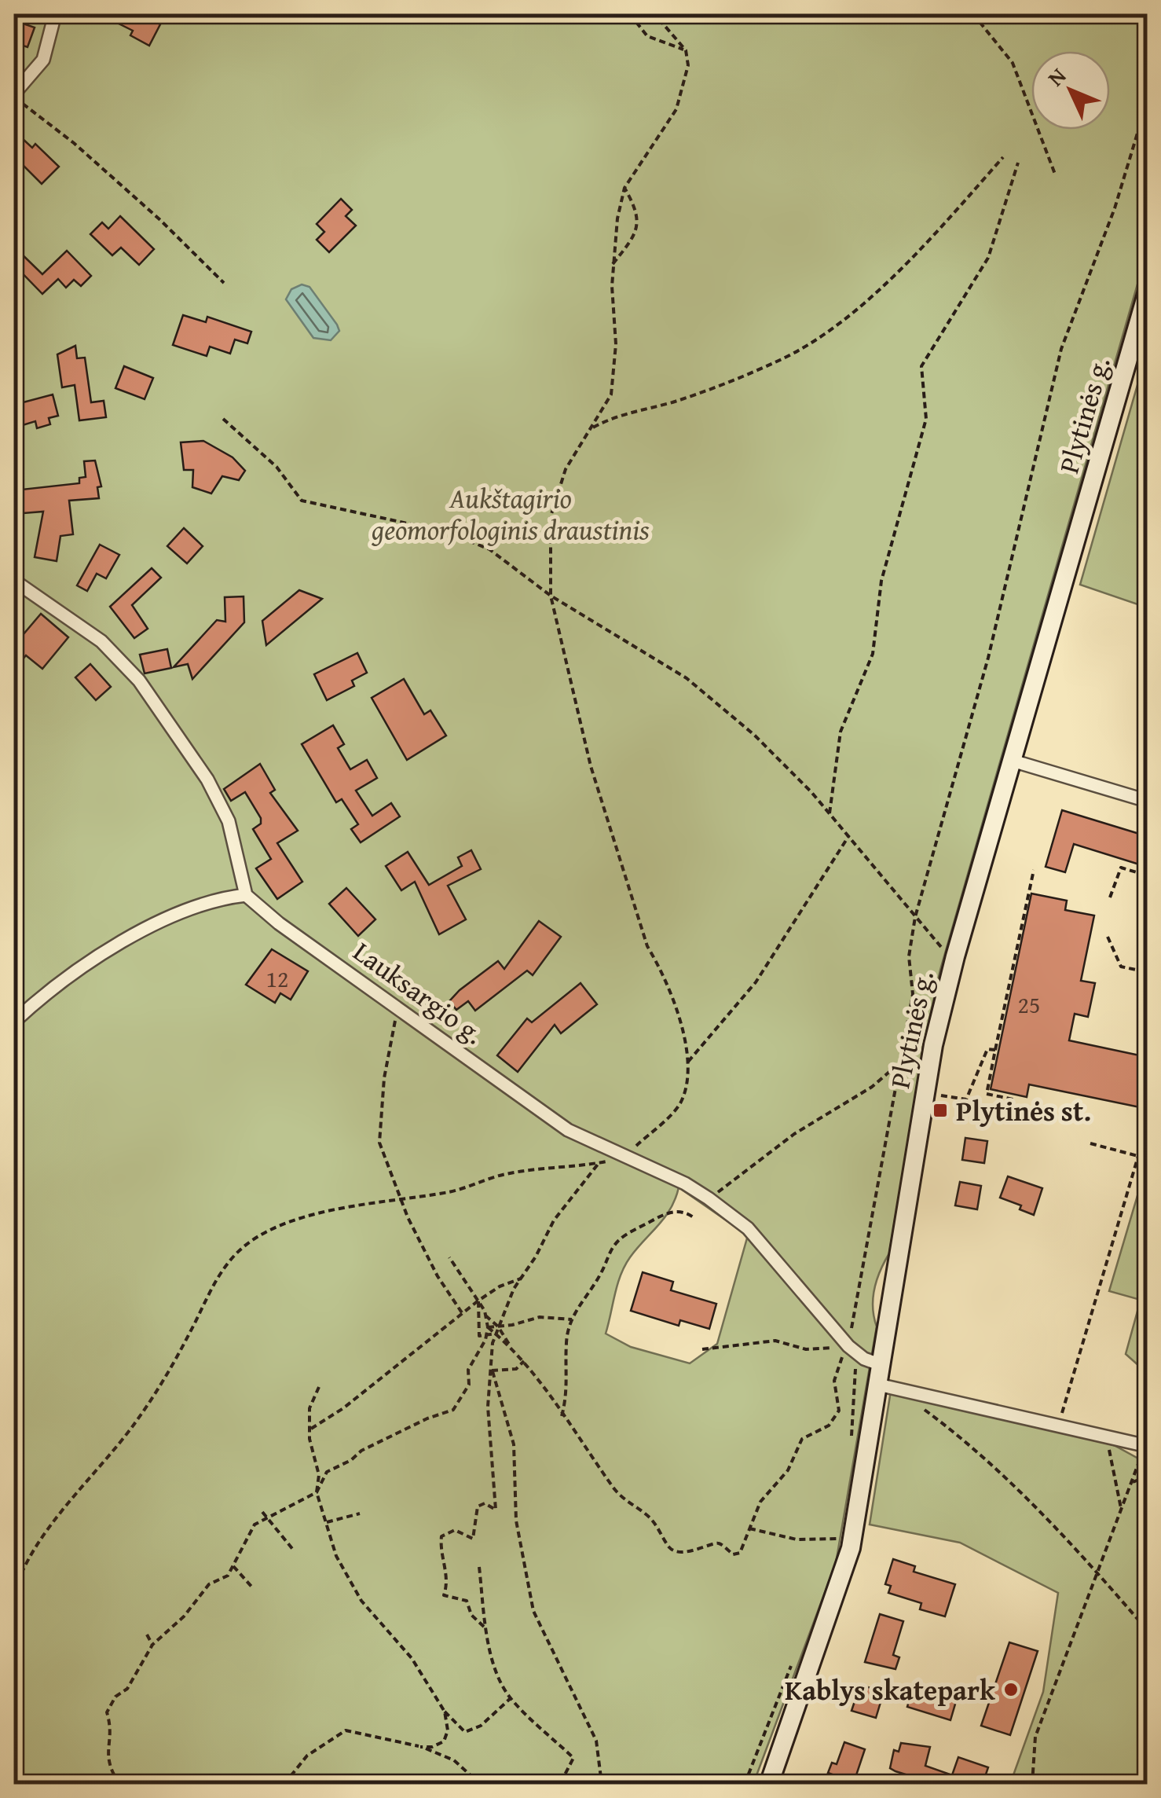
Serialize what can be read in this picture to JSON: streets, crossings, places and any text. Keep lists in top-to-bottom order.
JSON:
{
  "streets": {
    "main road": ["Plytinės g."],
    "street": ["Lauksargio g."]
  },
  "crossings": [
    ["Plytinės g.", "Lauksargio g."]
  ],
  "parks": ["Aukštagirio geomorfologinis draustinis"],
  "places": {
    "transit": ["Plytinės st."],
    "other": ["Kablys skatepark"]
  },
  "house_numbers": ["12", "25"],
  "north": "top left"
}
